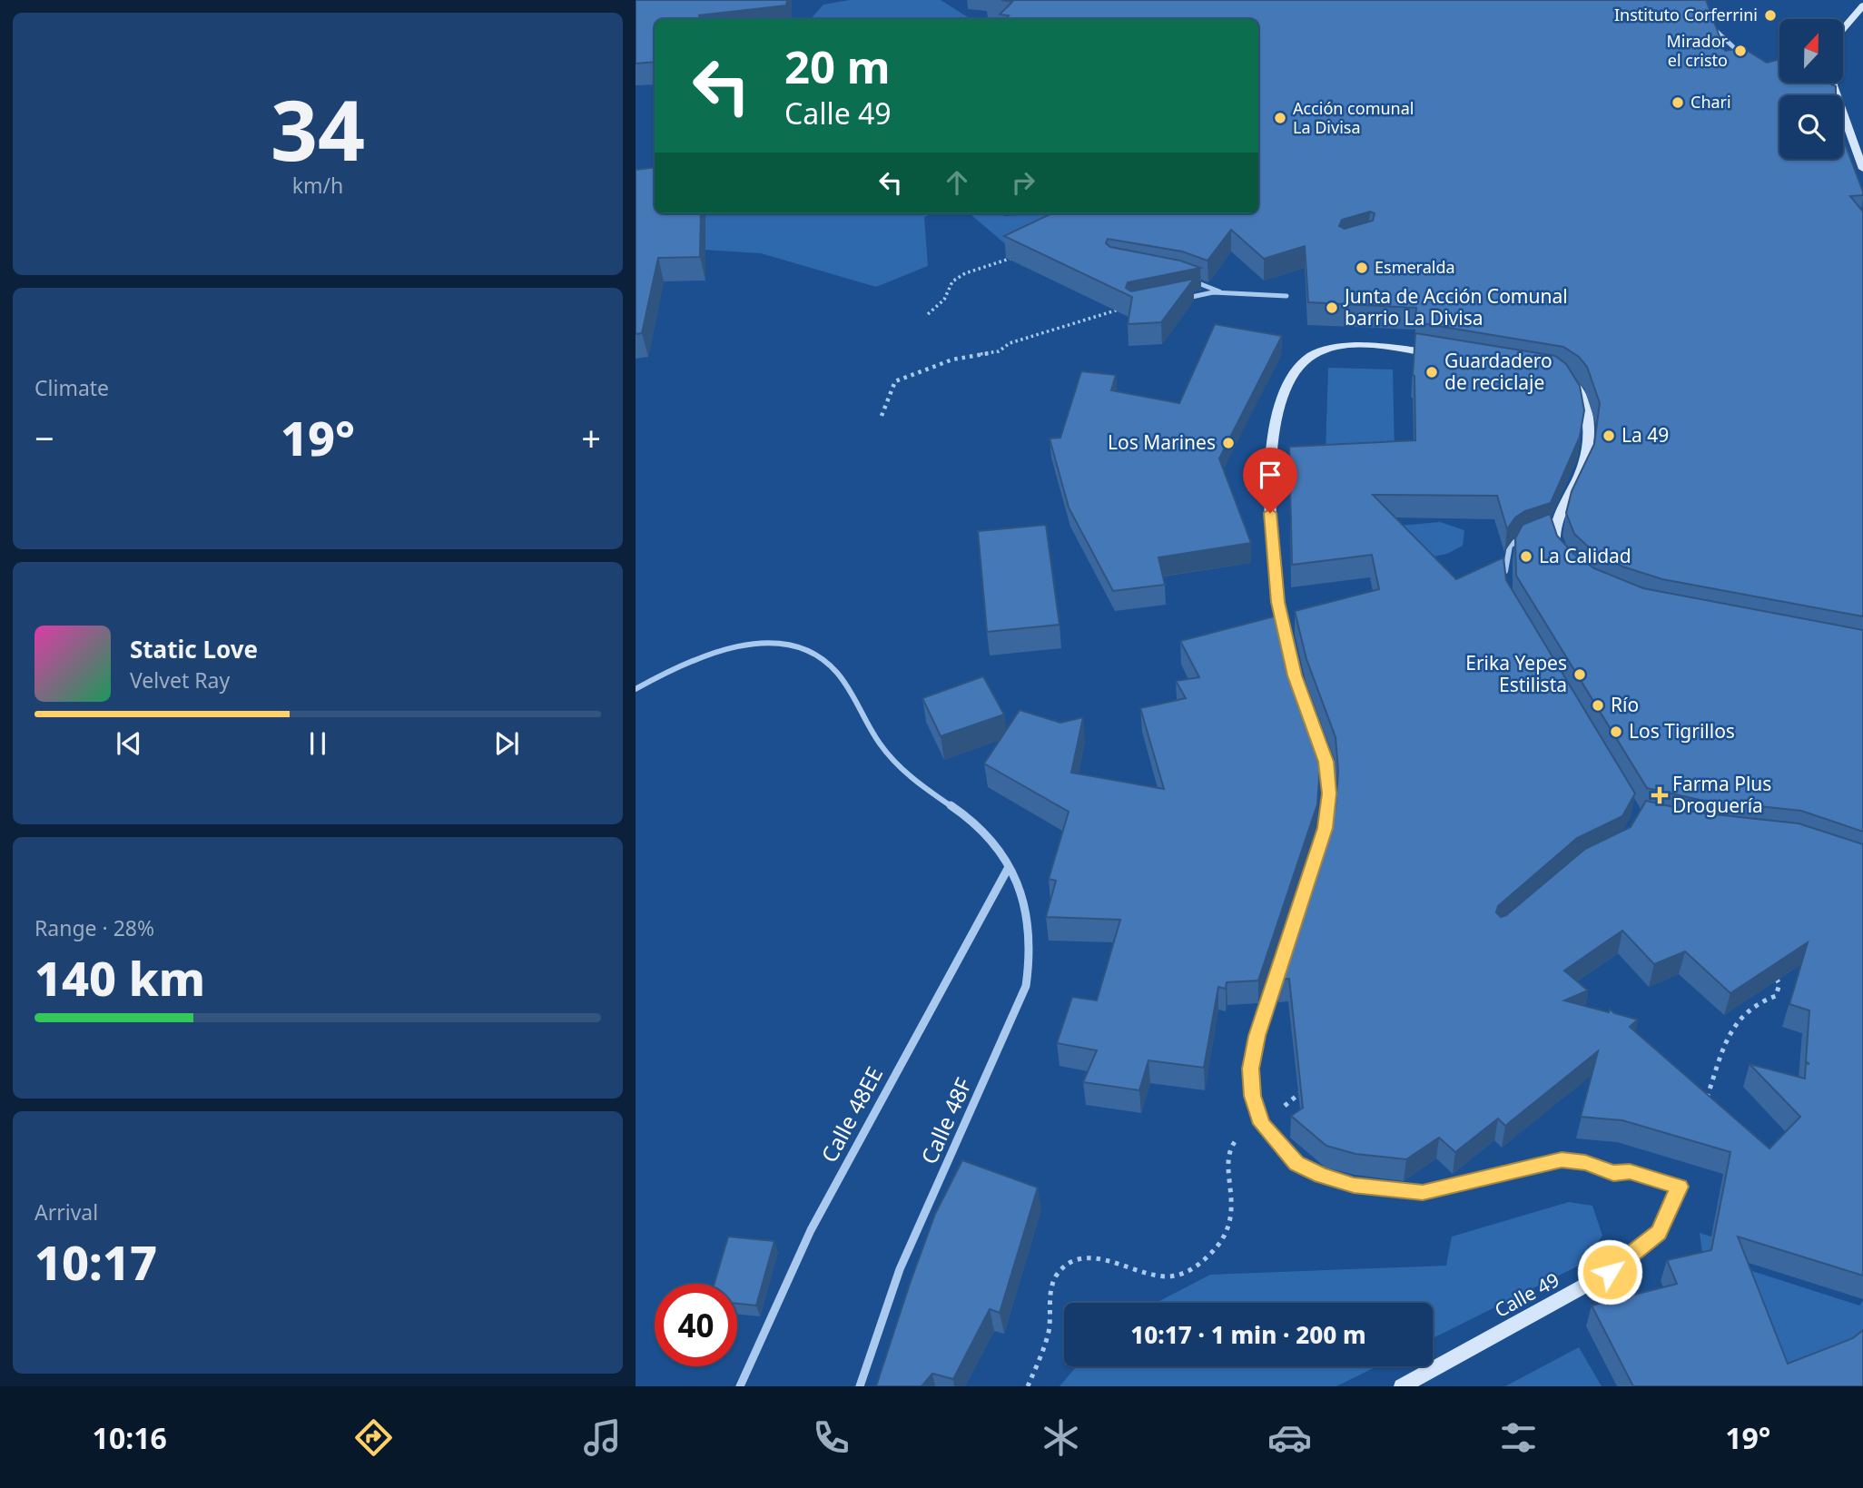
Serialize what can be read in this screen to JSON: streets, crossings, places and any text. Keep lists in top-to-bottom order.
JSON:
{
  "streets": {
    "street": ["Calle 48EE", "Calle 48F", "Calle 49"]
  },
  "crossings": [
    ["Calle 48EE", "Calle 48F"]
  ],
  "places": {
    "other": [
      "Instituto Corferrini",
      "Mirador el cristo",
      "Chari",
      "Acción comunal La Divisa",
      "Esmeralda",
      "Junta de Acción Comunal barrio La Divisa",
      "Guardadero de reciclaje",
      "La 49",
      "Los Marines",
      "La Calidad",
      "Erika Yepes Estilista",
      "Río",
      "Los Tigrillos"
    ],
    "health": ["Farma Plus Droguería"]
  },
  "north": "top",
  "page": {
    "tile": [
      ["34", "km/h"],
      "Climate",
      ["Range · 28%", "140 km"],
      ["Arrival", "10:17"]
    ],
    "turn": ["20 m", "Calle 49"],
    "heat": ["−", "19°", "+"],
    "song": ["Static Love", "Velvet Ray"],
    "limit": "40",
    "trip": "10:17 · 1 min · 200 m",
    "tabs": ["10:16", "19°"]
  }
}
